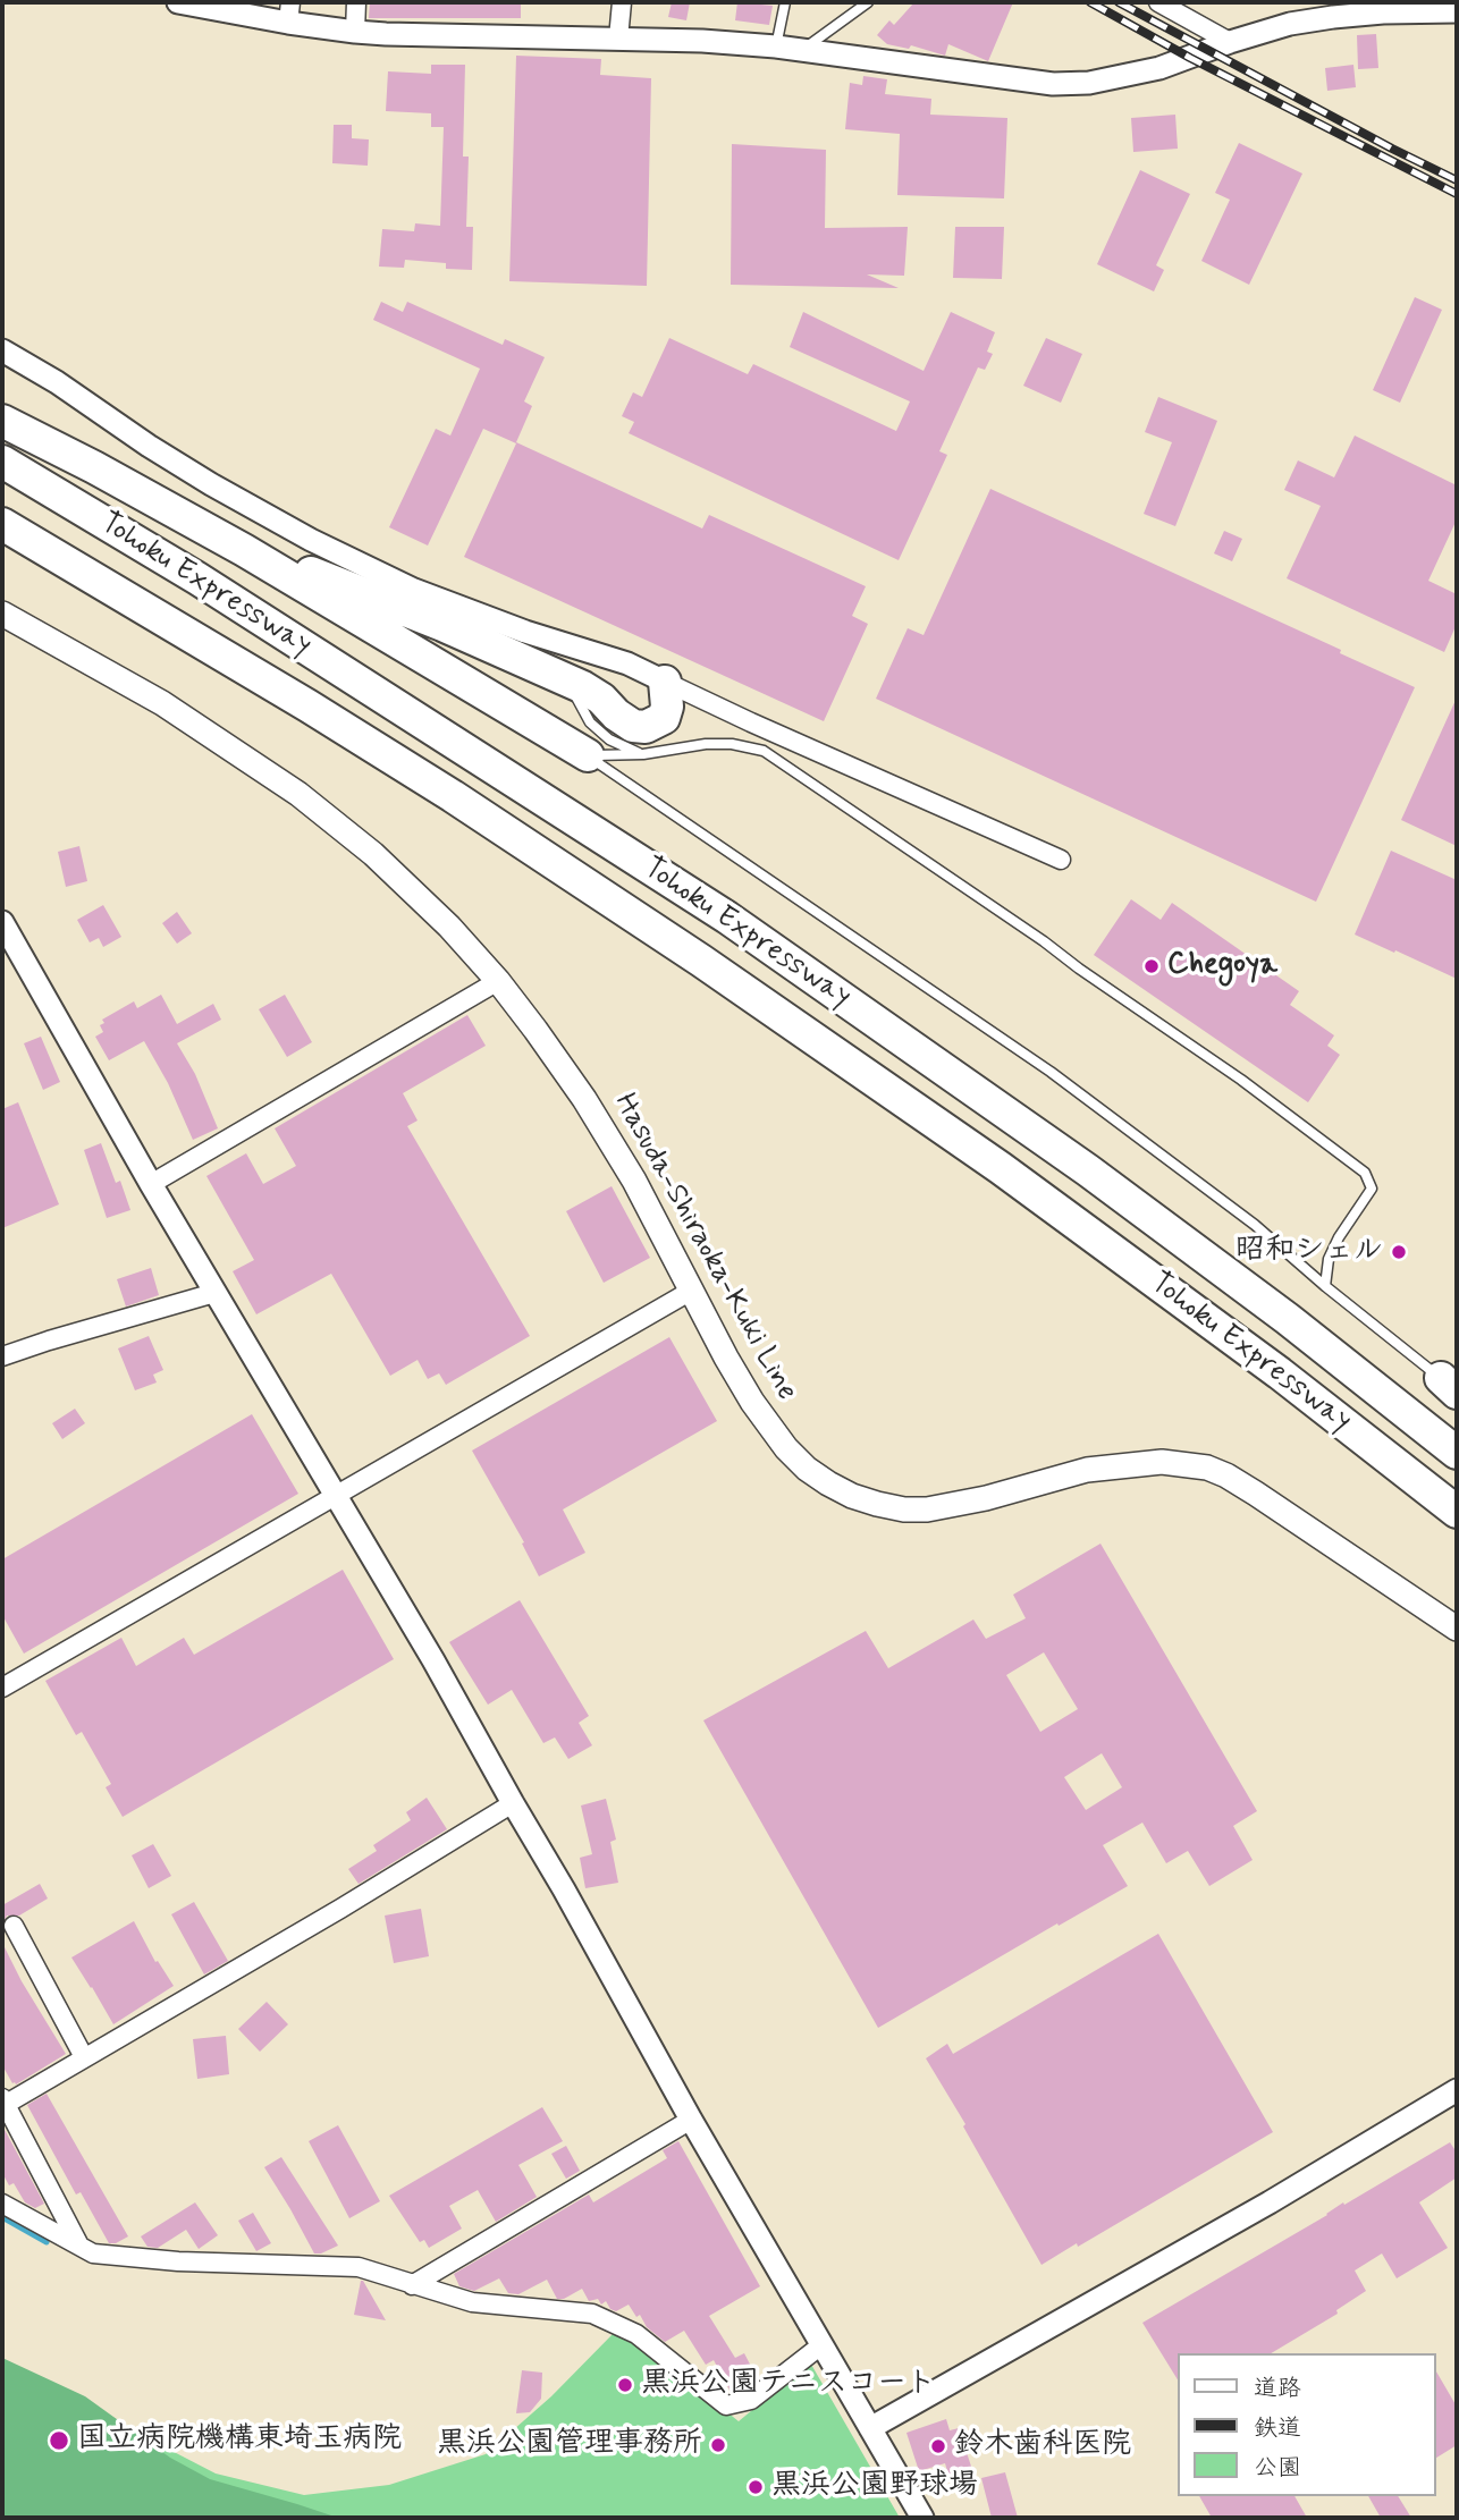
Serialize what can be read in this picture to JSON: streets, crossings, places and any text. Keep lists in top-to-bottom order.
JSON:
{
  "streets": {
    "highway": ["Tohoku Expressway"],
    "main road": ["Hasuda-Shiraoka-Kuki Line"]
  },
  "places": [
    "Chegoya",
    "昭和シェル",
    "黒浜公園テニスコート",
    "国立病院機構東埼玉病院",
    "黒浜公園管理事務所",
    "鈴木歯科医院",
    "黒浜公園野球場"
  ],
  "legend": ["道路", "鉄道", "公園"]
}
